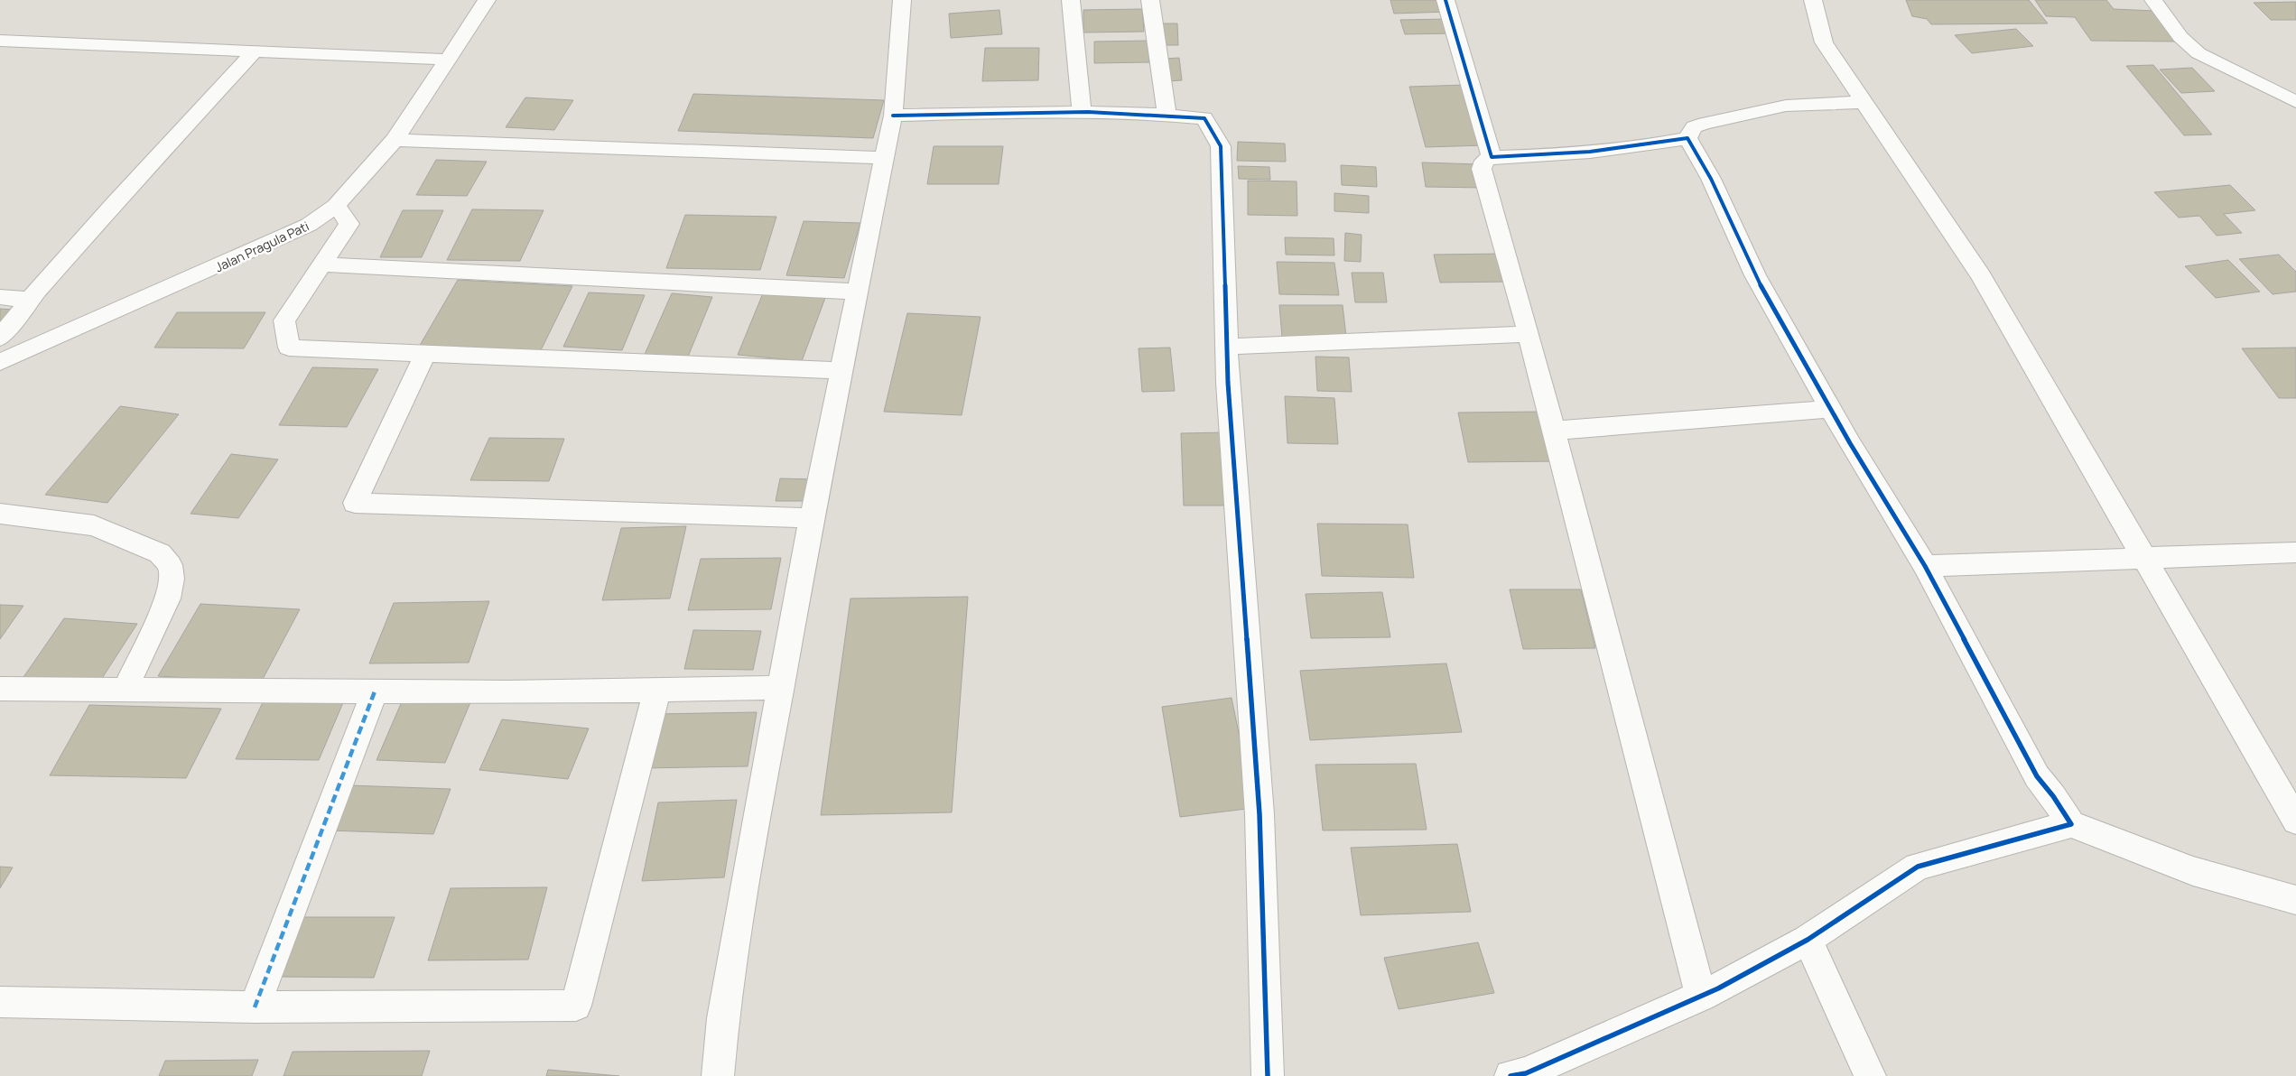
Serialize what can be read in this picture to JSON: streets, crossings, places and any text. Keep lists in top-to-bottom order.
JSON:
{
  "streets": {
    "street": ["Jalan Pragula Pati"]
  }
}
